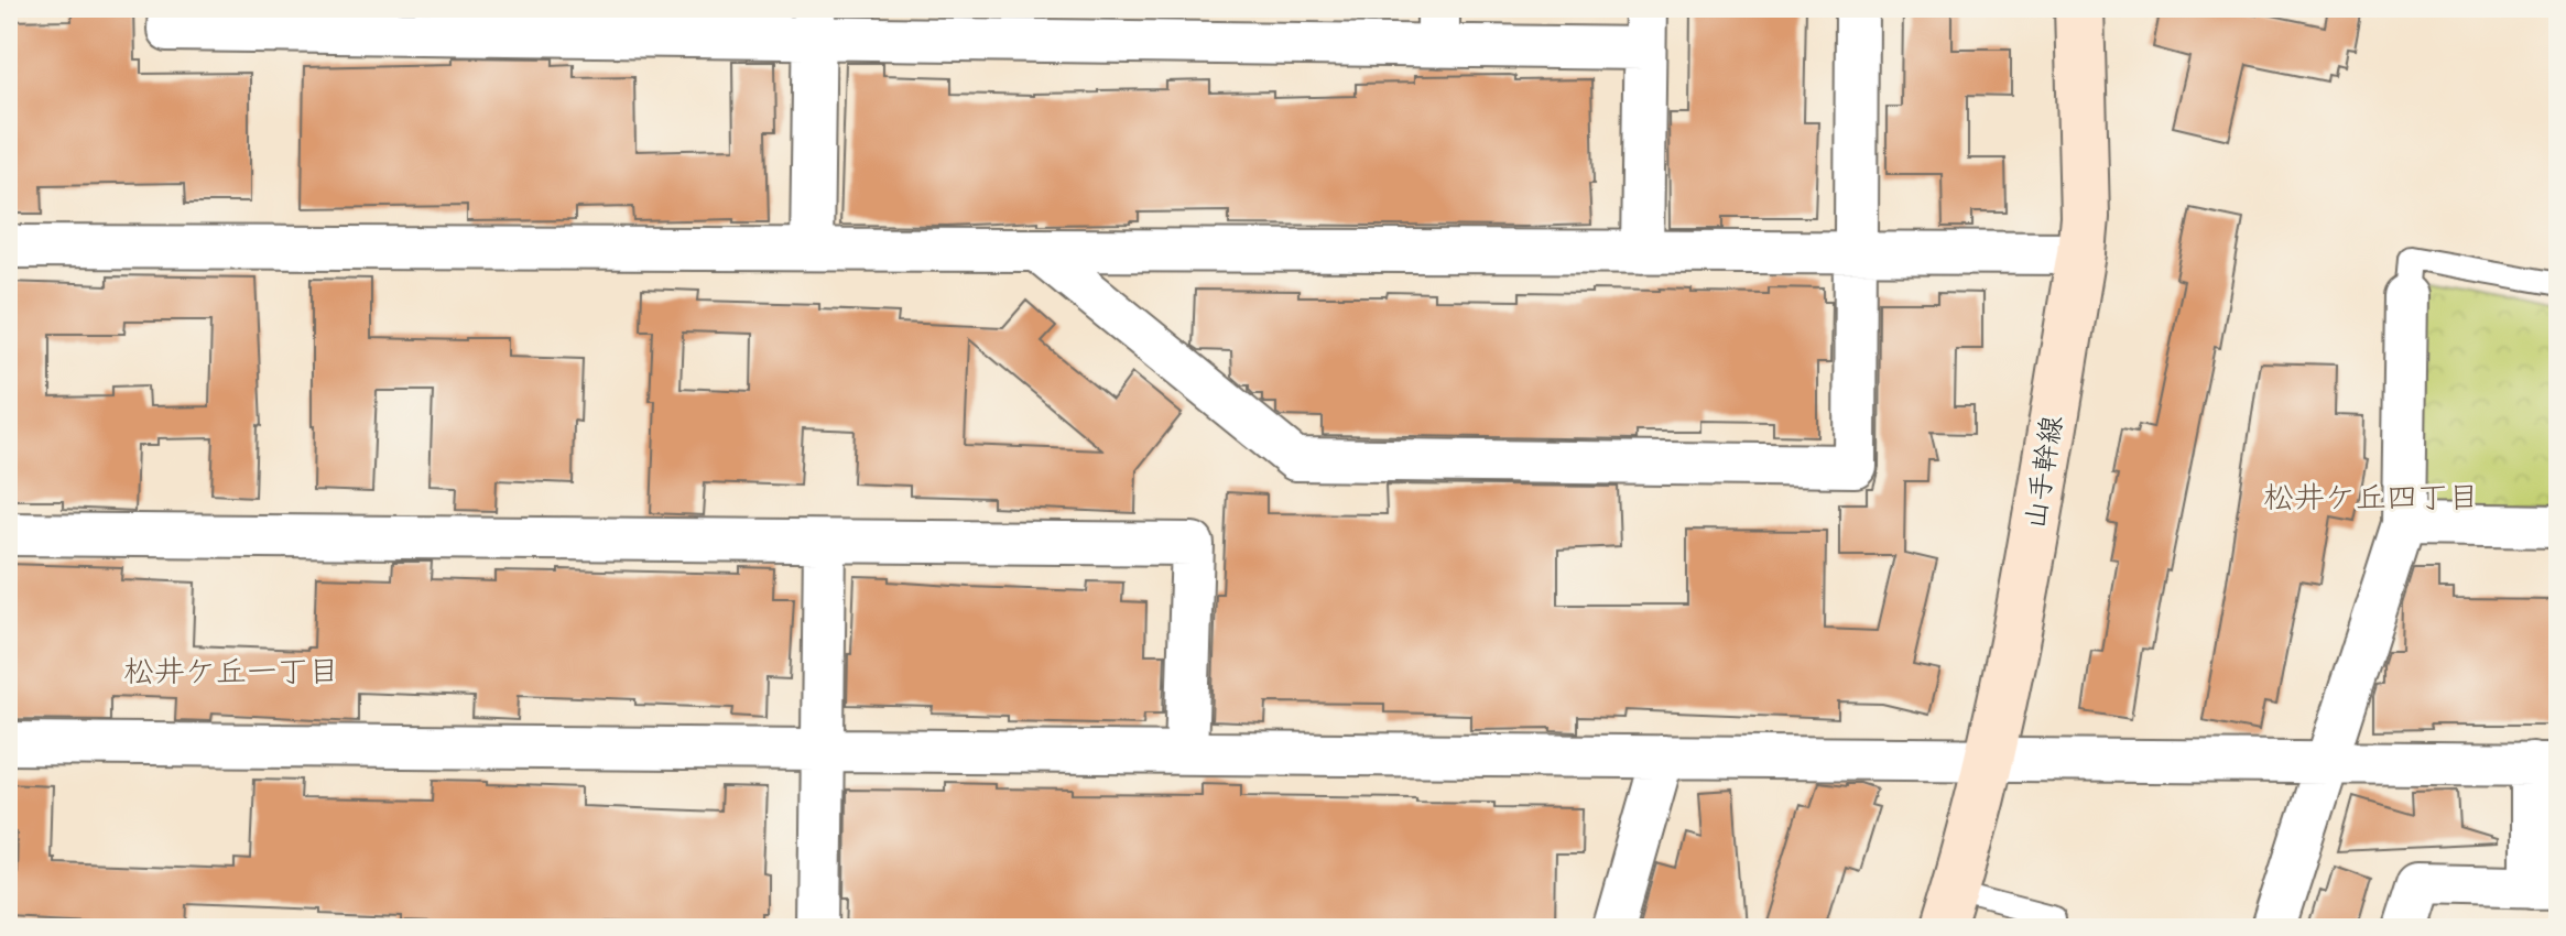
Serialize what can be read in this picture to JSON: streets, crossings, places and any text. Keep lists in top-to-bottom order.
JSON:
{
  "streets": {
    "street": ["山手幹線"]
  },
  "districts": ["松井ケ丘四丁目", "松井ケ丘一丁目"]
}
